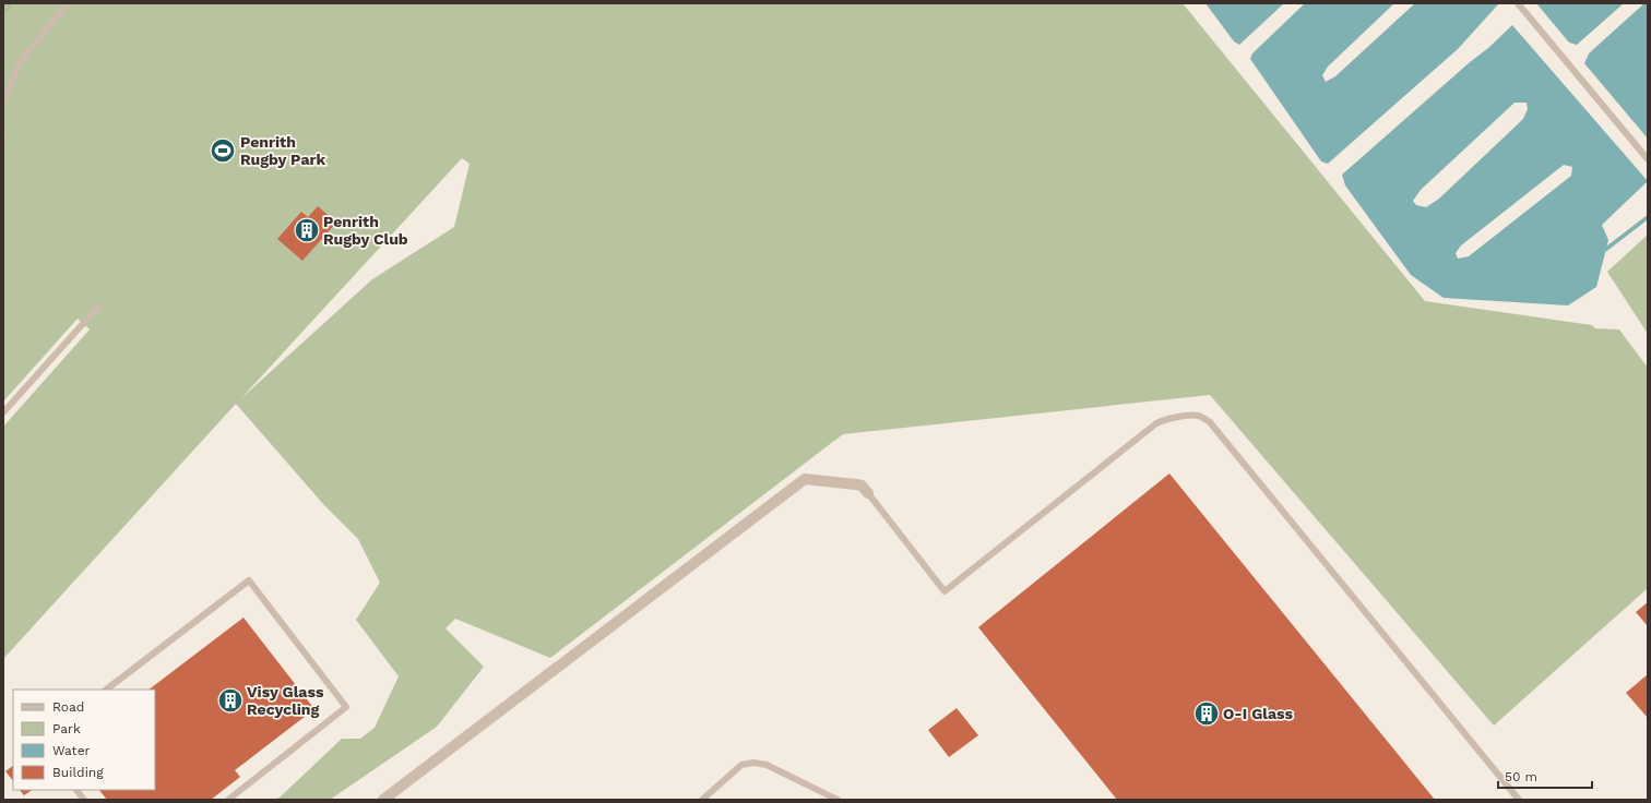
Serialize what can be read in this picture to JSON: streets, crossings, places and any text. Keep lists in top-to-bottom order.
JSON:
{
  "places": {
    "sports": ["Penrith Rugby Park"],
    "building": ["Penrith Rugby Club", "Visy Glass Recycling", "O-I Glass"]
  },
  "legend": [
    "Road",
    "Park",
    "Water",
    "Building"
  ],
  "scale_bar": "50 m"
}
